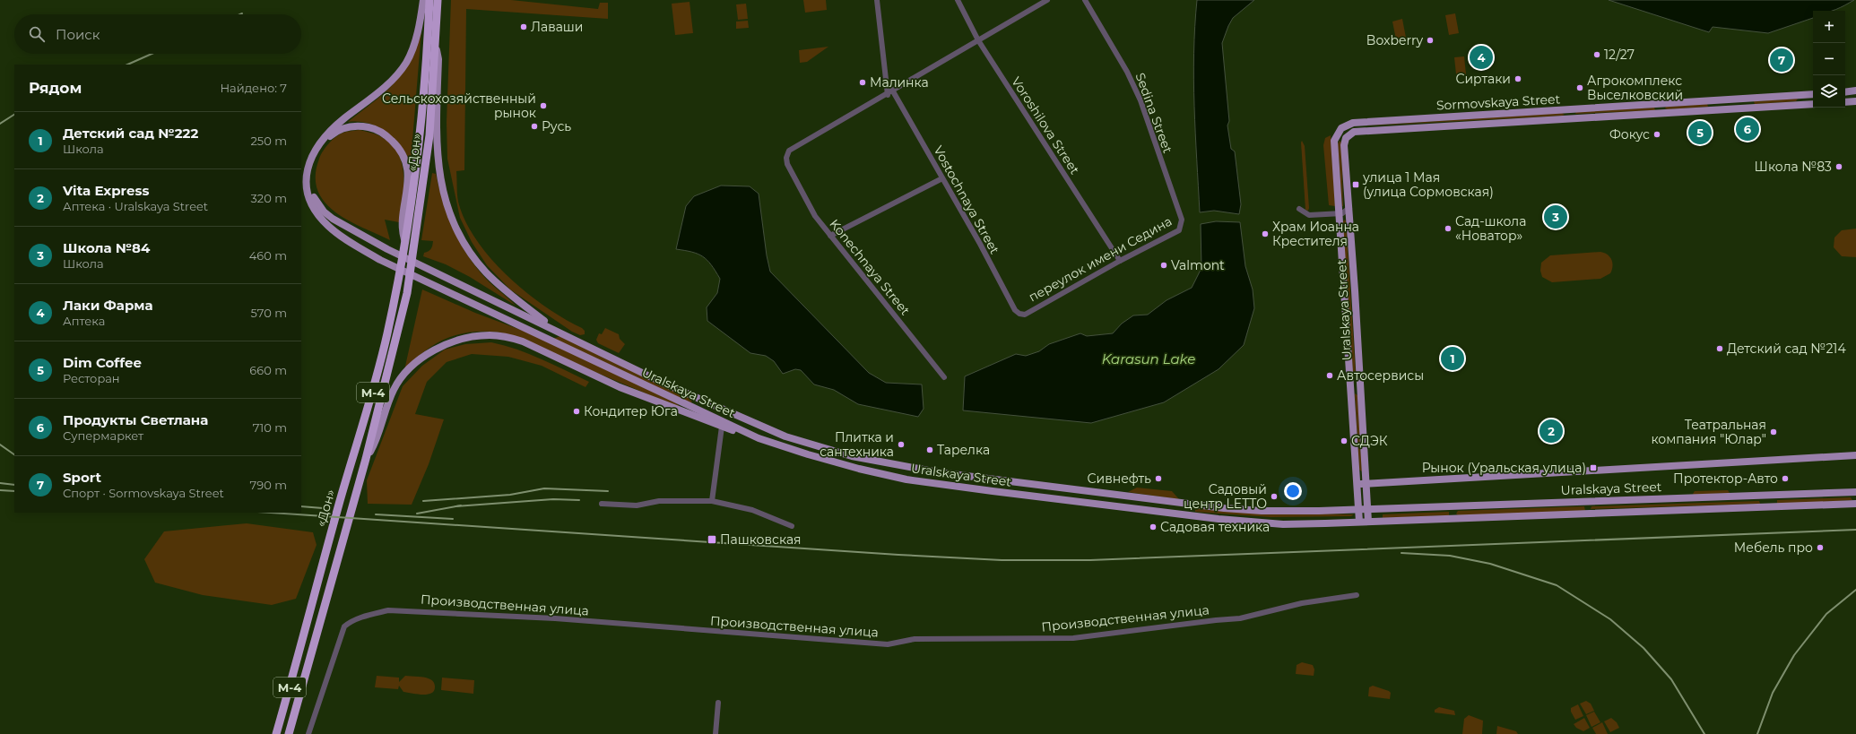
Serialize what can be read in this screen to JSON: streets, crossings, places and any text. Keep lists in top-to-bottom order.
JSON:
{
  "streets": {
    "highway": ["«Дон»", "М-4"],
    "main road": ["Sormovskaya Street", "Uralskaya Street"],
    "street": [
      "Sedina Street",
      "Voroshilova Street",
      "Vostochnaya Street",
      "переулок имени Седина",
      "Konechnaya Street",
      "Производственная улица"
    ]
  },
  "crossings": [
    ["Sormovskaya Street", "Uralskaya Street"],
    ["Sedina Street", "переулок имени Седина"],
    ["Voroshilova Street", "переулок имени Седина"],
    ["«Дон»", "Uralskaya Street"],
    ["Vostochnaya Street", "переулок имени Седина"]
  ],
  "water": ["Karasun Lake"],
  "places": {
    "other": [
      "Лаваши",
      "Boxberry",
      "12/27",
      "Сиртаки",
      "Малинка",
      "Агрокомплекс Выселковский",
      "Сельскохозяйственный рынок",
      "Русь",
      "Фокус",
      "Школа №83",
      "Сад-школа «Новатор»",
      "Храм Иоанна Крестителя",
      "Valmont",
      "Детский сад №214",
      "Автосервисы",
      "Кондитер Юга",
      "Театральная компания \"Юлар\"",
      "СДЭК",
      "Плитка и сантехника",
      "Тарелка",
      "Сивнефть",
      "Протектор-Авто",
      "Садовый центр LETTO",
      "Садовая техника",
      "Мебель про"
    ],
    "transit": ["улица 1 Мая (улица Сормовская)", "Рынок (Уральская улица)", "Пашковская"]
  },
  "page": {
    "map_buttons": ["+", "−"],
    "search": "Поиск",
    "pins": [
      "4",
      "7",
      "6",
      "5",
      "3",
      "1",
      "2"
    ],
    "heading": ["Рядом", "Найдено: 7"],
    "list": [
      {
        "mark": "1",
        "name": "Детский сад №222",
        "note": "Школа",
        "value": "250 m"
      },
      {
        "mark": "2",
        "name": "Vita Express",
        "note": "Аптека · Uralskaya Street",
        "value": "320 m"
      },
      {
        "mark": "3",
        "name": "Школа №84",
        "note": "Школа",
        "value": "460 m"
      },
      {
        "mark": "4",
        "name": "Лаки Фарма",
        "note": "Аптека",
        "value": "570 m"
      },
      {
        "mark": "5",
        "name": "Dim Coffee",
        "note": "Ресторан",
        "value": "660 m"
      },
      {
        "mark": "6",
        "name": "Продукты Светлана",
        "note": "Супермаркет",
        "value": "710 m"
      },
      {
        "mark": "7",
        "name": "Sport",
        "note": "Спорт · Sormovskaya Street",
        "value": "790 m"
      }
    ]
  }
}
